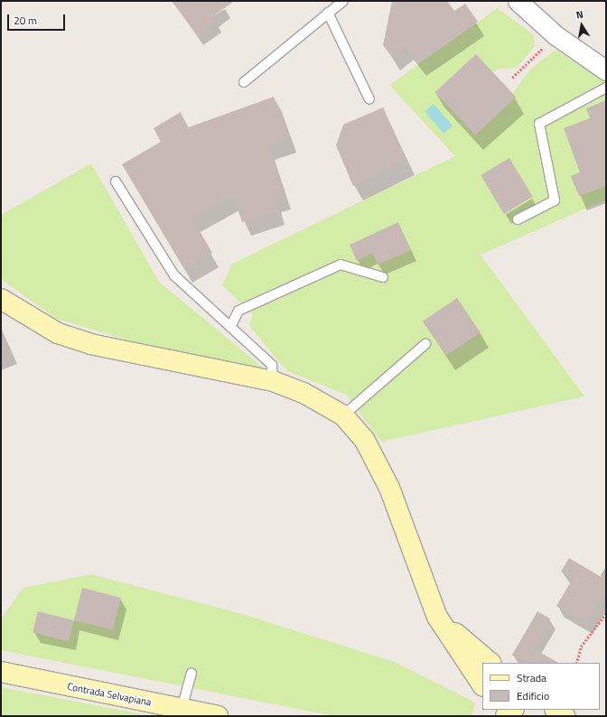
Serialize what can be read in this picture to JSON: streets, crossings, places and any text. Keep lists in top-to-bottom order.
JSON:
{
  "streets": {
    "main road": ["Contrada Selvapiana"]
  },
  "legend": ["Strada", "Edificio"],
  "scale_bar": "20 m",
  "north": "top"
}
